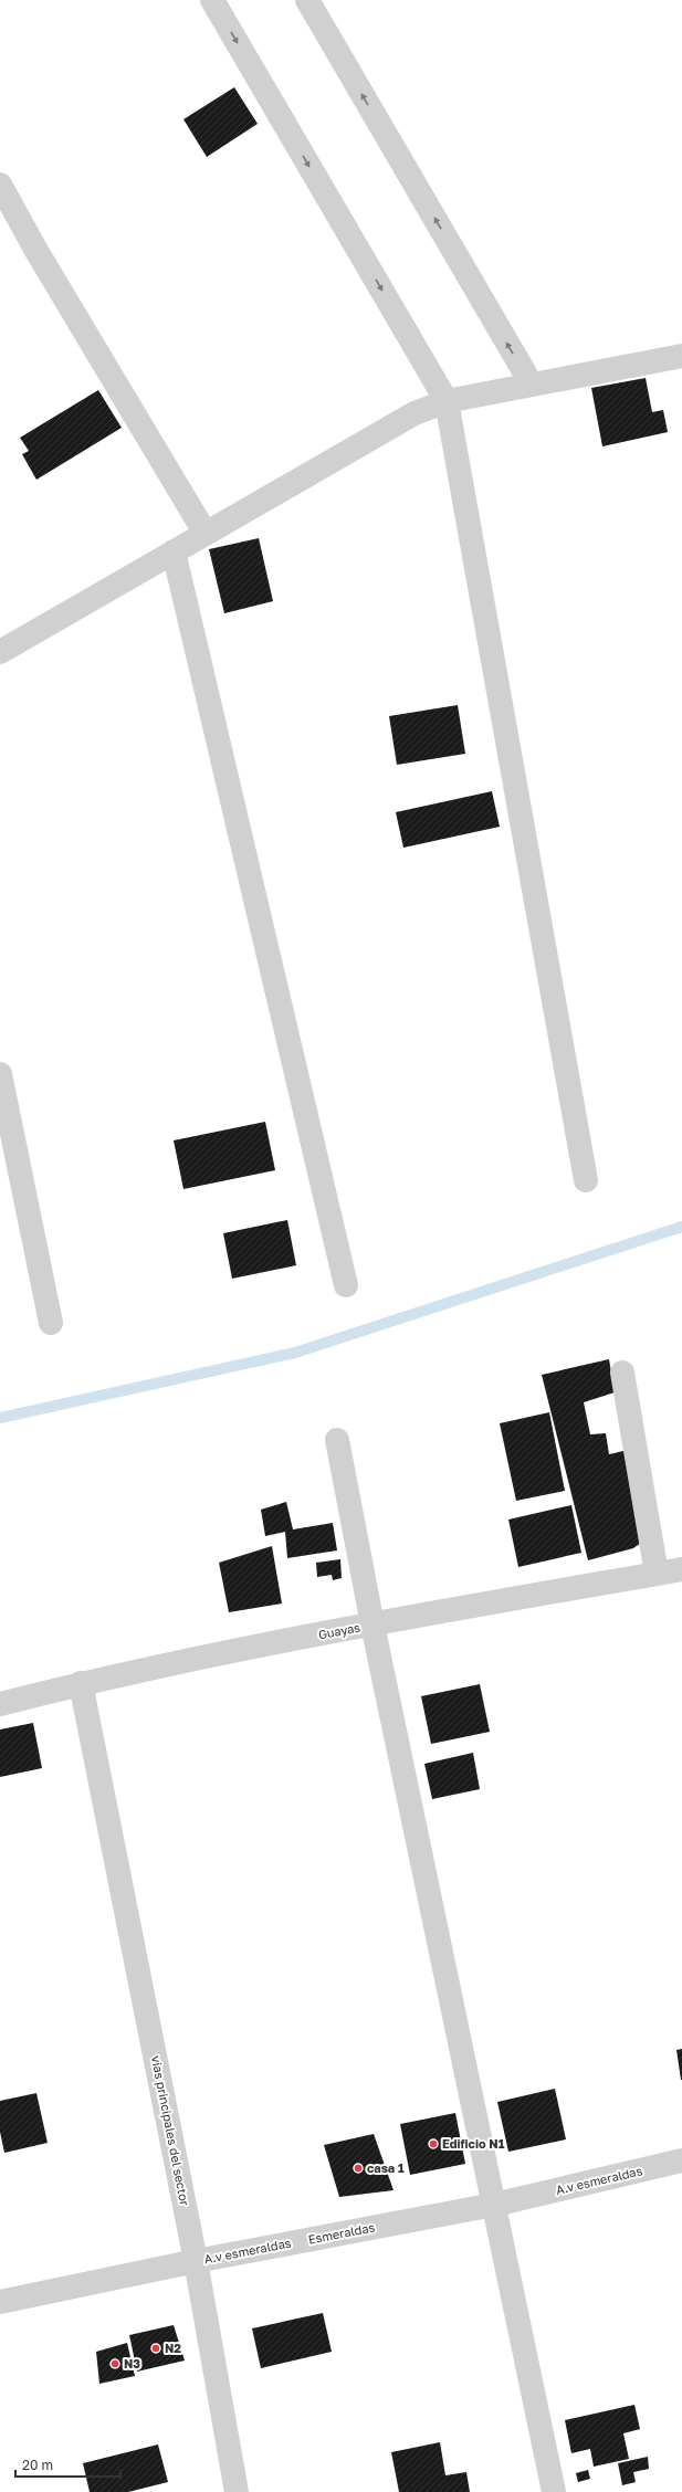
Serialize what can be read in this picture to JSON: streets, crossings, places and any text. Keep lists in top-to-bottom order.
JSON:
{
  "streets": {
    "street": ["Guayas", "vias principales del sector", "A.v esmeraldas"]
  },
  "crossings": [
    ["Guayas", "vias principales del sector"],
    ["vias principales del sector", "A.v esmeraldas"]
  ],
  "places": [
    "Edificio N1",
    "casa 1",
    "N2",
    "N3"
  ],
  "scale_bar": "20 m"
}
